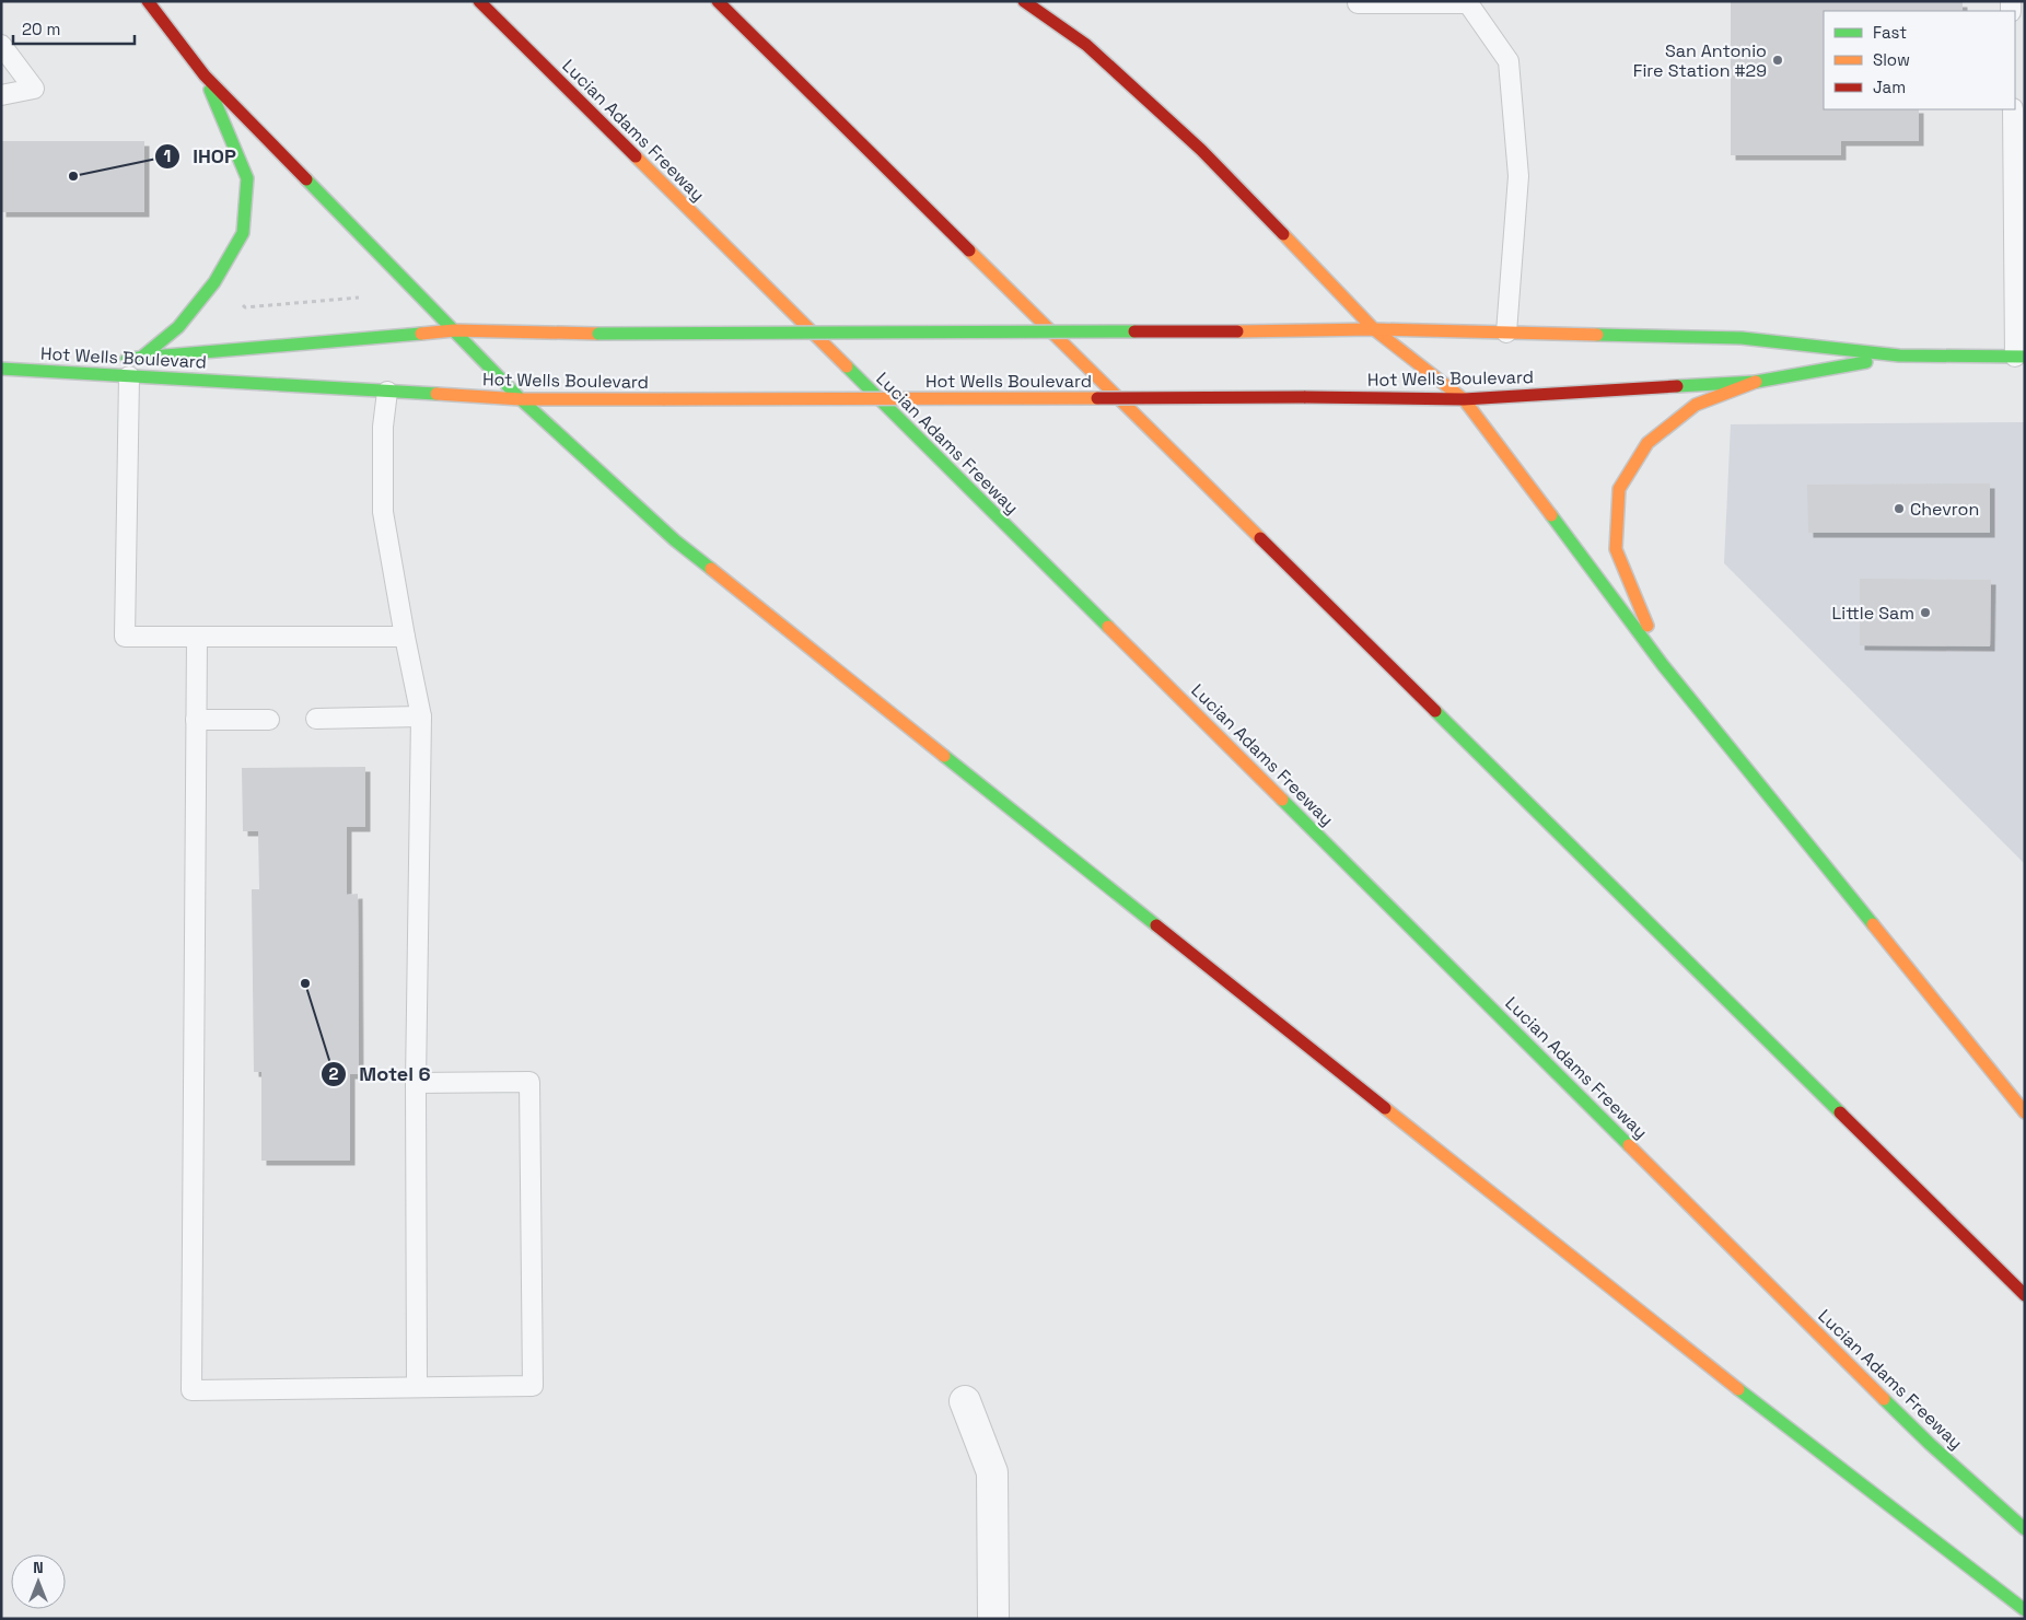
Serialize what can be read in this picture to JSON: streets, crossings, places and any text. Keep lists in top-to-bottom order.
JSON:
{
  "streets": {
    "main road": ["Lucian Adams Freeway", "Hot Wells Boulevard"]
  },
  "places": [
    "San Antonio Fire Station #29",
    "IHOP",
    "Chevron",
    "Little Sam",
    "Motel 6"
  ],
  "legend": ["Fast", "Slow", "Jam"],
  "scale_bar": "20 m",
  "north": "top"
}
